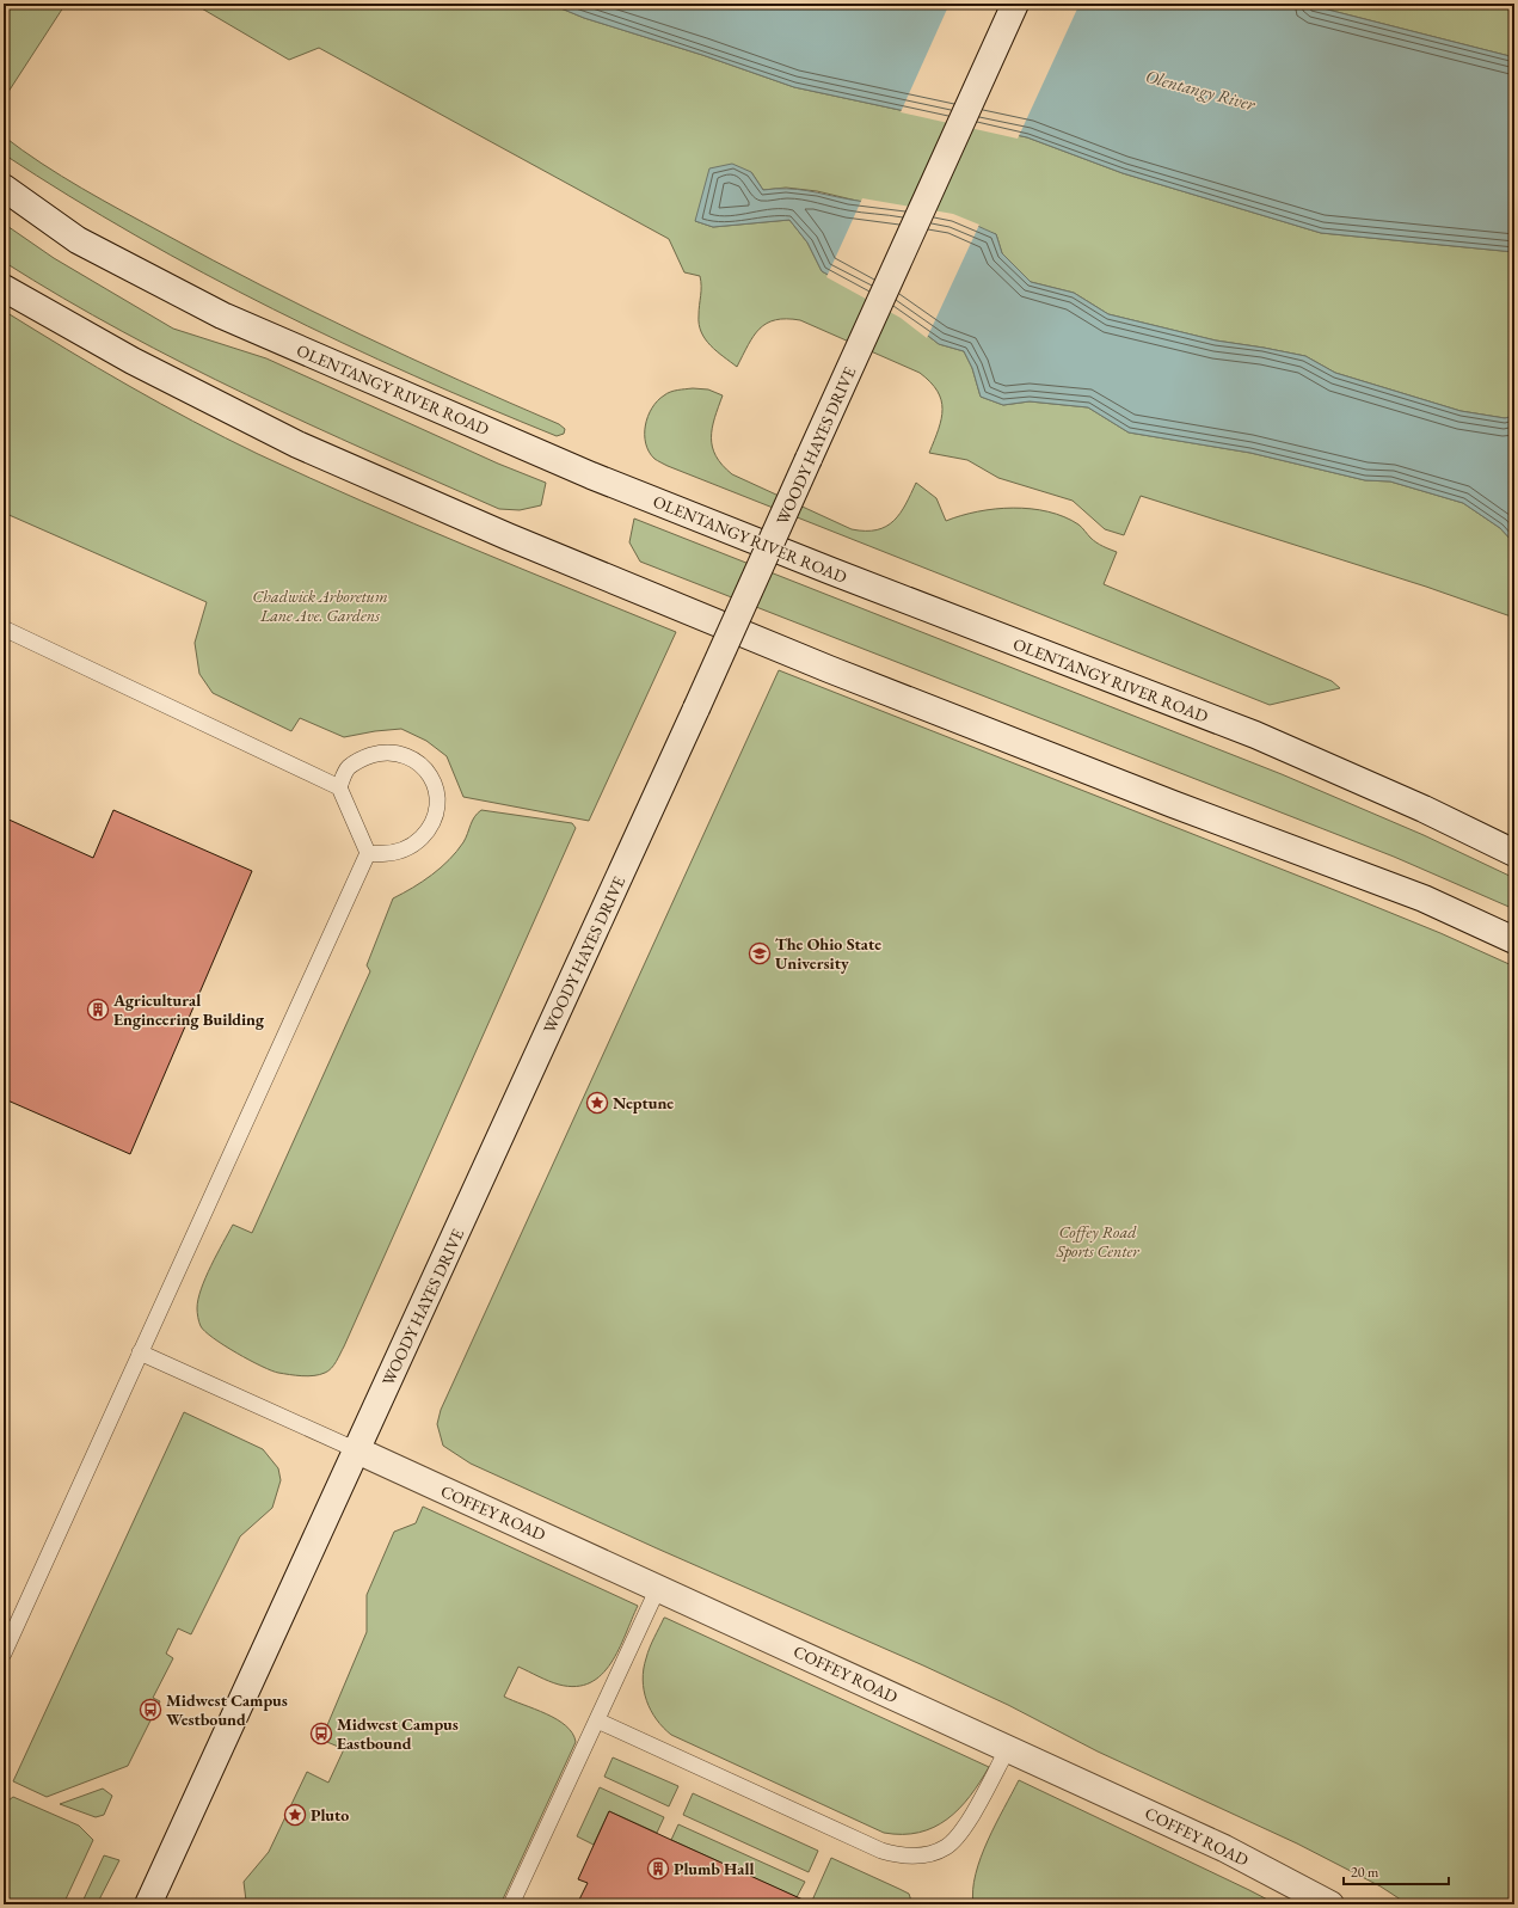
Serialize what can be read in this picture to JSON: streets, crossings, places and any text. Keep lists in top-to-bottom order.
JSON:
{
  "streets": {
    "main road": ["OLENTANGY RIVER ROAD", "WOODY HAYES DRIVE", "COFFEY ROAD"]
  },
  "crossings": [
    ["WOODY HAYES DRIVE", "COFFEY ROAD"]
  ],
  "water": ["Olentangy River"],
  "parks": ["Chadwick Arboretum Lane Ave. Gardens", "Coffey Road Sports Center"],
  "places": {
    "school or university": ["The Ohio State University"],
    "building": ["Agricultural Engineering Building", "Plumb Hall"],
    "place": ["Neptune", "Pluto"],
    "bus stop": ["Midwest Campus Westbound", "Midwest Campus Eastbound"]
  },
  "scale_bar": "20 m"
}
